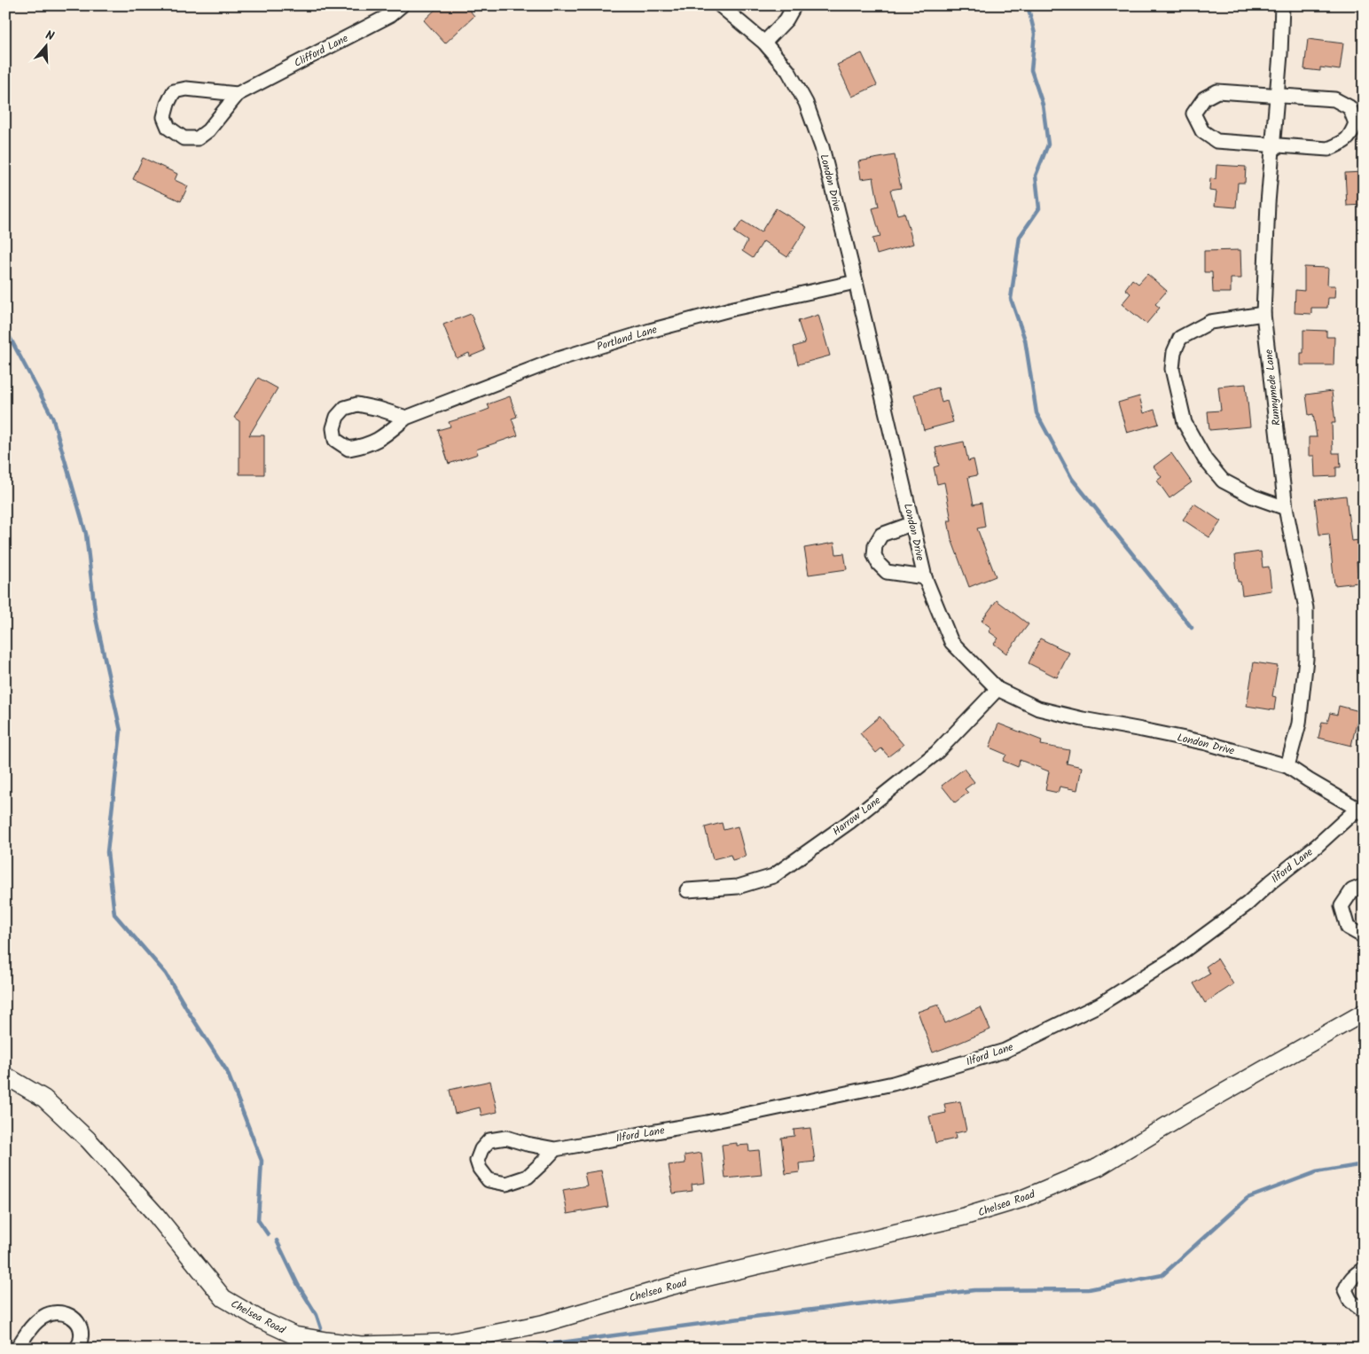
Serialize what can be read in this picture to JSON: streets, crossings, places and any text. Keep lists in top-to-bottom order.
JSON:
{
  "streets": {
    "street": [
      "Clifford Lane",
      "London Drive",
      "Portland Lane",
      "Runnymede Lane",
      "Harrow Lane",
      "Ilford Lane",
      "Chelsea Road"
    ]
  },
  "crossings": [
    ["London Drive", "Portland Lane"],
    ["London Drive", "Runnymede Lane"],
    ["London Drive", "Harrow Lane"],
    ["London Drive", "Ilford Lane"]
  ],
  "north": "top"
}
